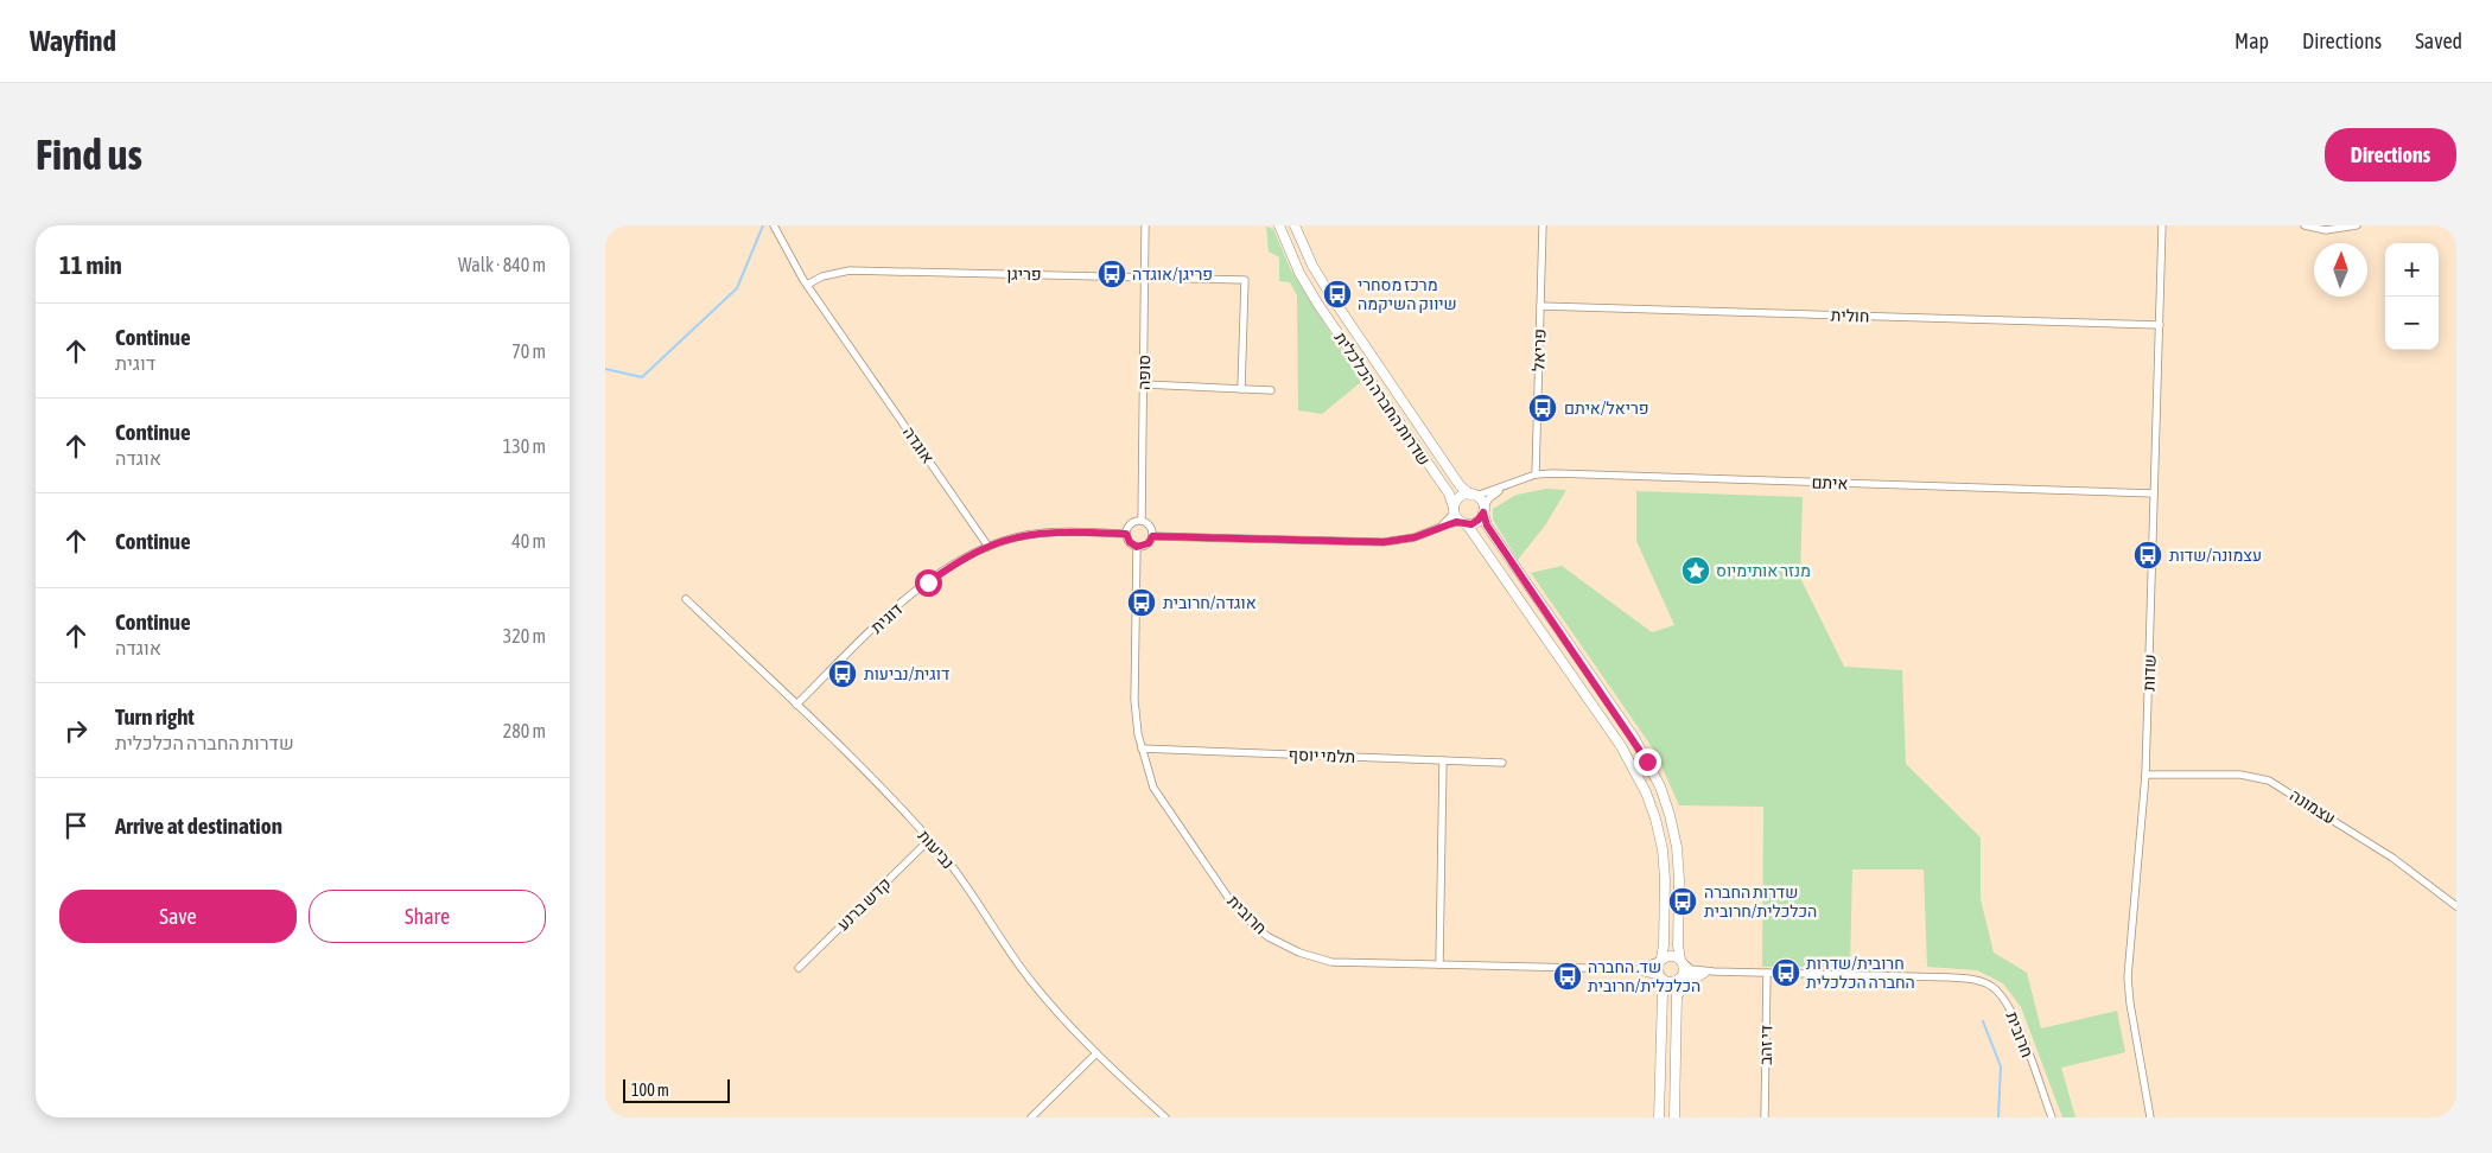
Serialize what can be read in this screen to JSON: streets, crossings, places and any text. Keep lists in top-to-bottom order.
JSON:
{
  "streets": {
    "main road": ["שדרות החברה הכלכלית"],
    "street": [
      "פריגן",
      "חולית",
      "פריאל",
      "סופה",
      "אוגדה",
      "איתם",
      "דוגית",
      "שדות",
      "תלמי יוסף",
      "עצמונה",
      "נביעות",
      "קדש ברנע",
      "חרובית",
      "די זהב"
    ]
  },
  "crossings": [
    ["פריגן", "סופה"],
    ["פריגן", "אוגדה"],
    ["חולית", "פריאל"],
    ["חולית", "שדות"],
    ["פריאל", "איתם"],
    ["סופה", "חרובית"],
    ["שדרות החברה הכלכלית", "איתם"],
    ["אוגדה", "דוגית"],
    ["איתם", "שדות"],
    ["דוגית", "נביעות"],
    ["שדות", "עצמונה"],
    ["תלמי יוסף", "חרובית"],
    ["נביעות", "קדש ברנע"],
    ["חרובית", "די זהב"]
  ],
  "places": {
    "bus stop": [
      "פריגן/אוגדה",
      "מרכז מסחרי שיווק השיקמה",
      "פריאל/איתם",
      "עצמונה/שדות",
      "אוגדה/חרובית",
      "דוגית/נביעות",
      "שדרות החברה הכלכלית/חרובית",
      "חרובית/שדרות החברה הכלכלית",
      "שד. החברה הכלכלית/חרובית"
    ],
    "place": ["מנזר אותימיוס"]
  },
  "scale_bar": "100 m",
  "north": "top",
  "page": {
    "header": "Wayfind",
    "nav": ["Map", "Directions", "Saved"],
    "buttons": [
      "Directions",
      ["Save", "Share"]
    ],
    "title": "Find us",
    "heading": ["11 min", "Walk · 840 m"],
    "map_buttons": ["+", "−"],
    "list": [
      ["Continue", "דוגית", "70 m"],
      ["Continue", "אוגדה", "130 m"],
      ["Continue", "40 m"],
      ["Continue", "אוגדה", "320 m"],
      ["Turn right", "שדרות החברה הכלכלית", "280 m"],
      "Arrive at destination"
    ],
    "scale": "100 m"
  }
}
